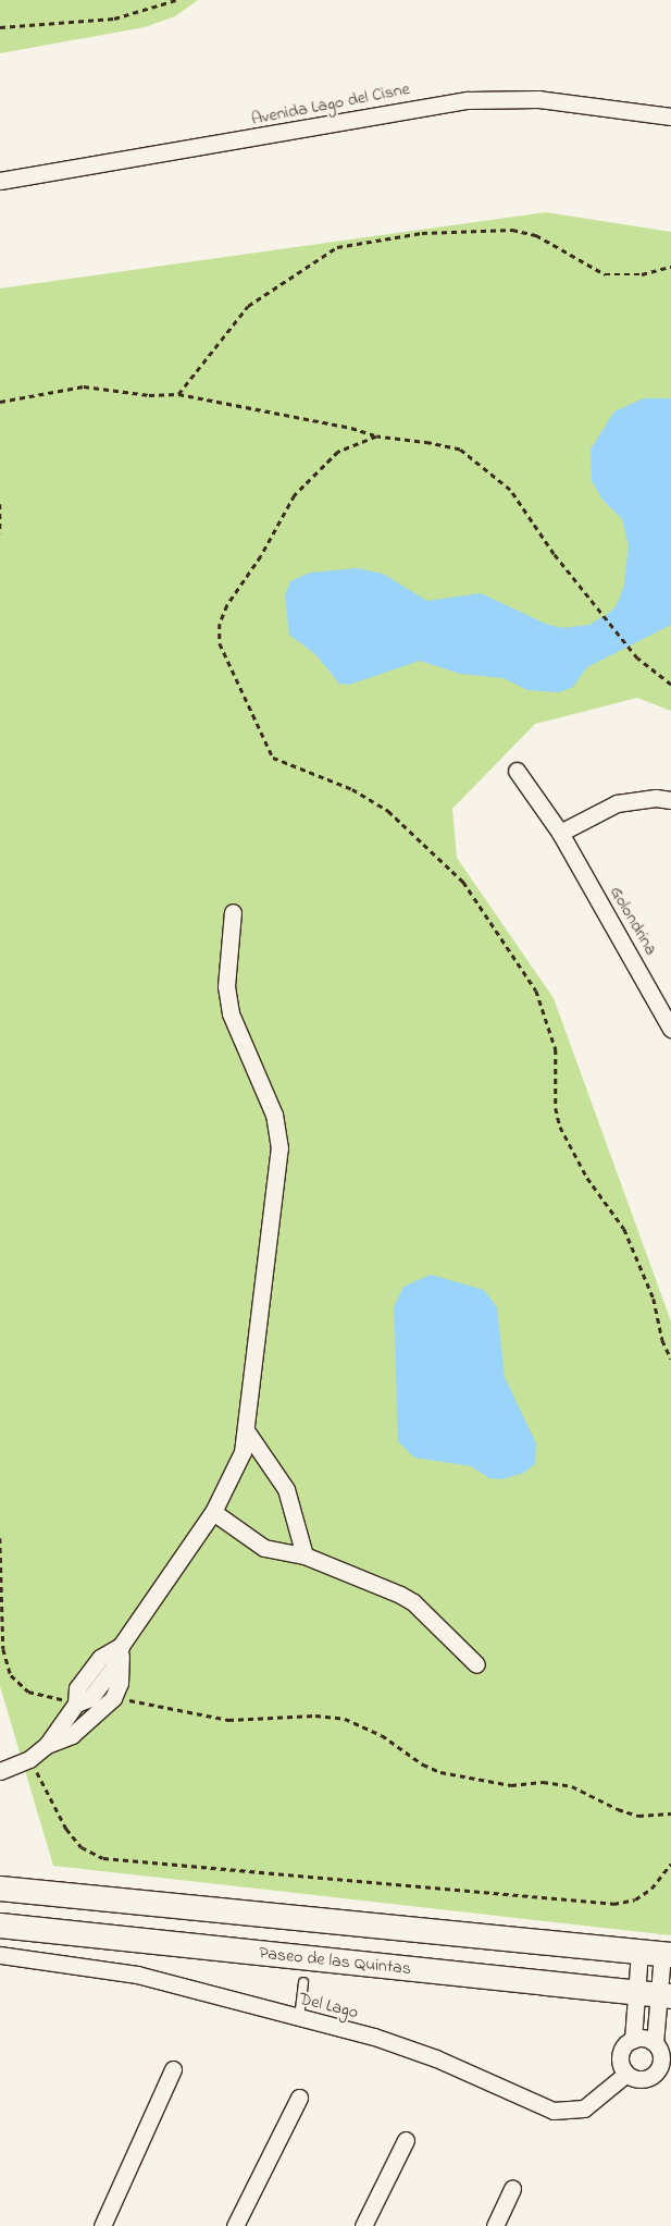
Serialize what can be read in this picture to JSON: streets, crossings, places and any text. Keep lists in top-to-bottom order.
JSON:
{
  "streets": {
    "main road": ["Paseo de las Quintas"],
    "street": ["Avenida Lago del Cisne", "Golondrina", "Del Lago"]
  }
}
